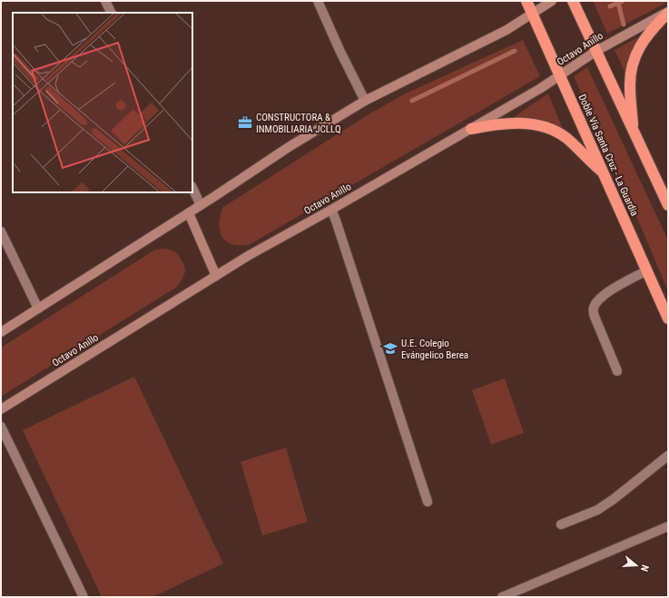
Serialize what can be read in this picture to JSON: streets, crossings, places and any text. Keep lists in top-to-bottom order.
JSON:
{
  "streets": {
    "highway": ["Doble Vía Santa Cruz - La Guardia"],
    "main road": ["Octavo Anillo"]
  },
  "crossings": [
    ["Octavo Anillo", "Doble Vía Santa Cruz - La Guardia"]
  ],
  "places": {
    "office": ["CONSTRUCTORA & INMOBILIARIA JCLLQ"],
    "school or university": ["U.E. Colegio Evángelico Berea"]
  },
  "north": "right"
}
